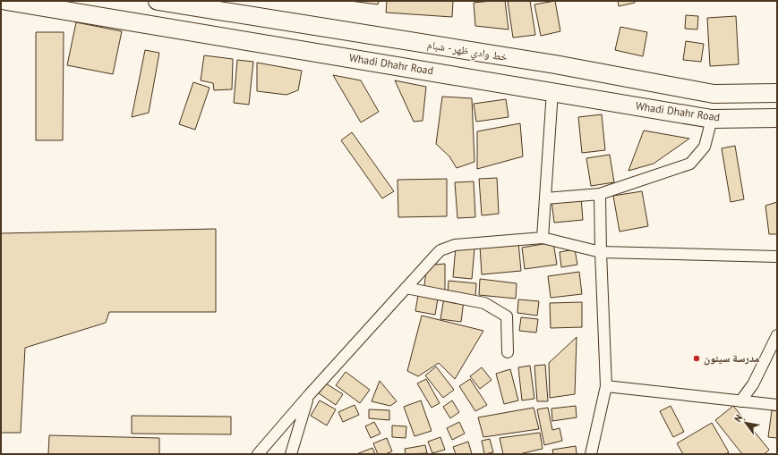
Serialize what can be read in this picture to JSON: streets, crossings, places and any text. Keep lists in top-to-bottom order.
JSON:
{
  "streets": {
    "main road": ["خط وادي ظهر - شبام", "Whadi Dhahr Road"]
  },
  "places": ["مدرسة سيئون"],
  "north": "top left"
}
